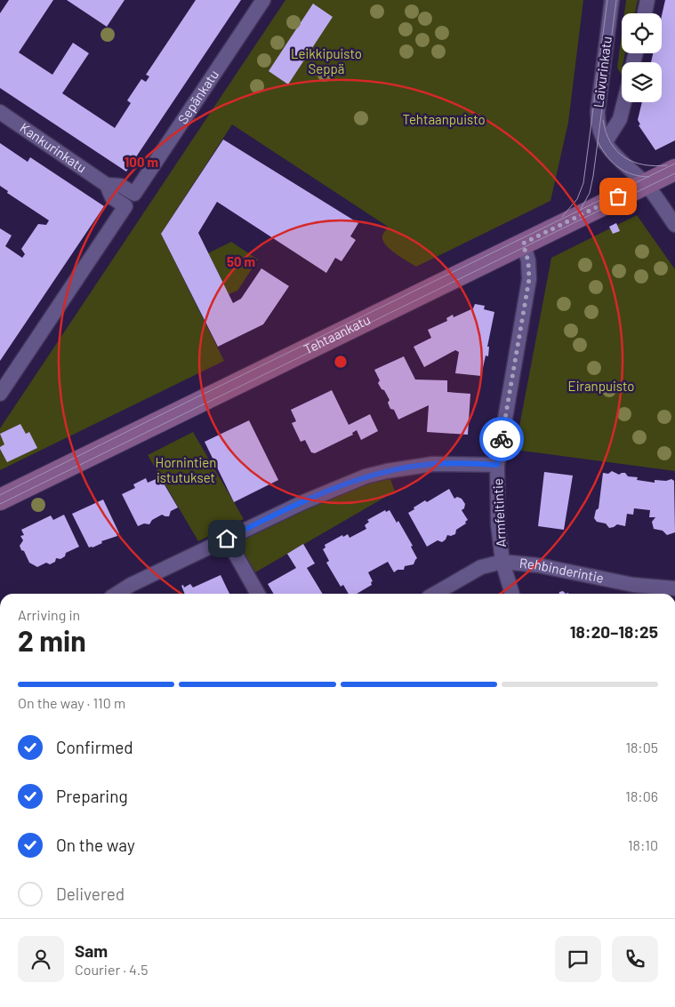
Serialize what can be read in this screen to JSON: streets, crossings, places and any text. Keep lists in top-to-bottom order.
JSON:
{
  "streets": {
    "street": [
      "Laivurinkatu",
      "Sepänkatu",
      "Kankurinkatu",
      "Tehtaankatu",
      "Armfeltintie",
      "Rehbinderintie"
    ]
  },
  "crossings": [
    ["Laivurinkatu", "Tehtaankatu"],
    ["Sepänkatu", "Kankurinkatu"],
    ["Tehtaankatu", "Armfeltintie"],
    ["Armfeltintie", "Rehbinderintie"]
  ],
  "parks": [
    "Leikkipuisto Seppä",
    "Tehtaanpuisto",
    "Eiranpuisto",
    "Hornintien istutukset"
  ],
  "page": {
    "heading": ["2 min", "Arriving in", "18:20–18:25"],
    "panel": ["Sam", "Courier · 4.5"],
    "bar": "On the way · 110 m",
    "list": [
      ["Confirmed", "18:05"],
      ["Preparing", "18:06"],
      ["On the way", "18:10"],
      "Delivered"
    ]
  },
  "rings": ["100 m", "50 m"]
}
